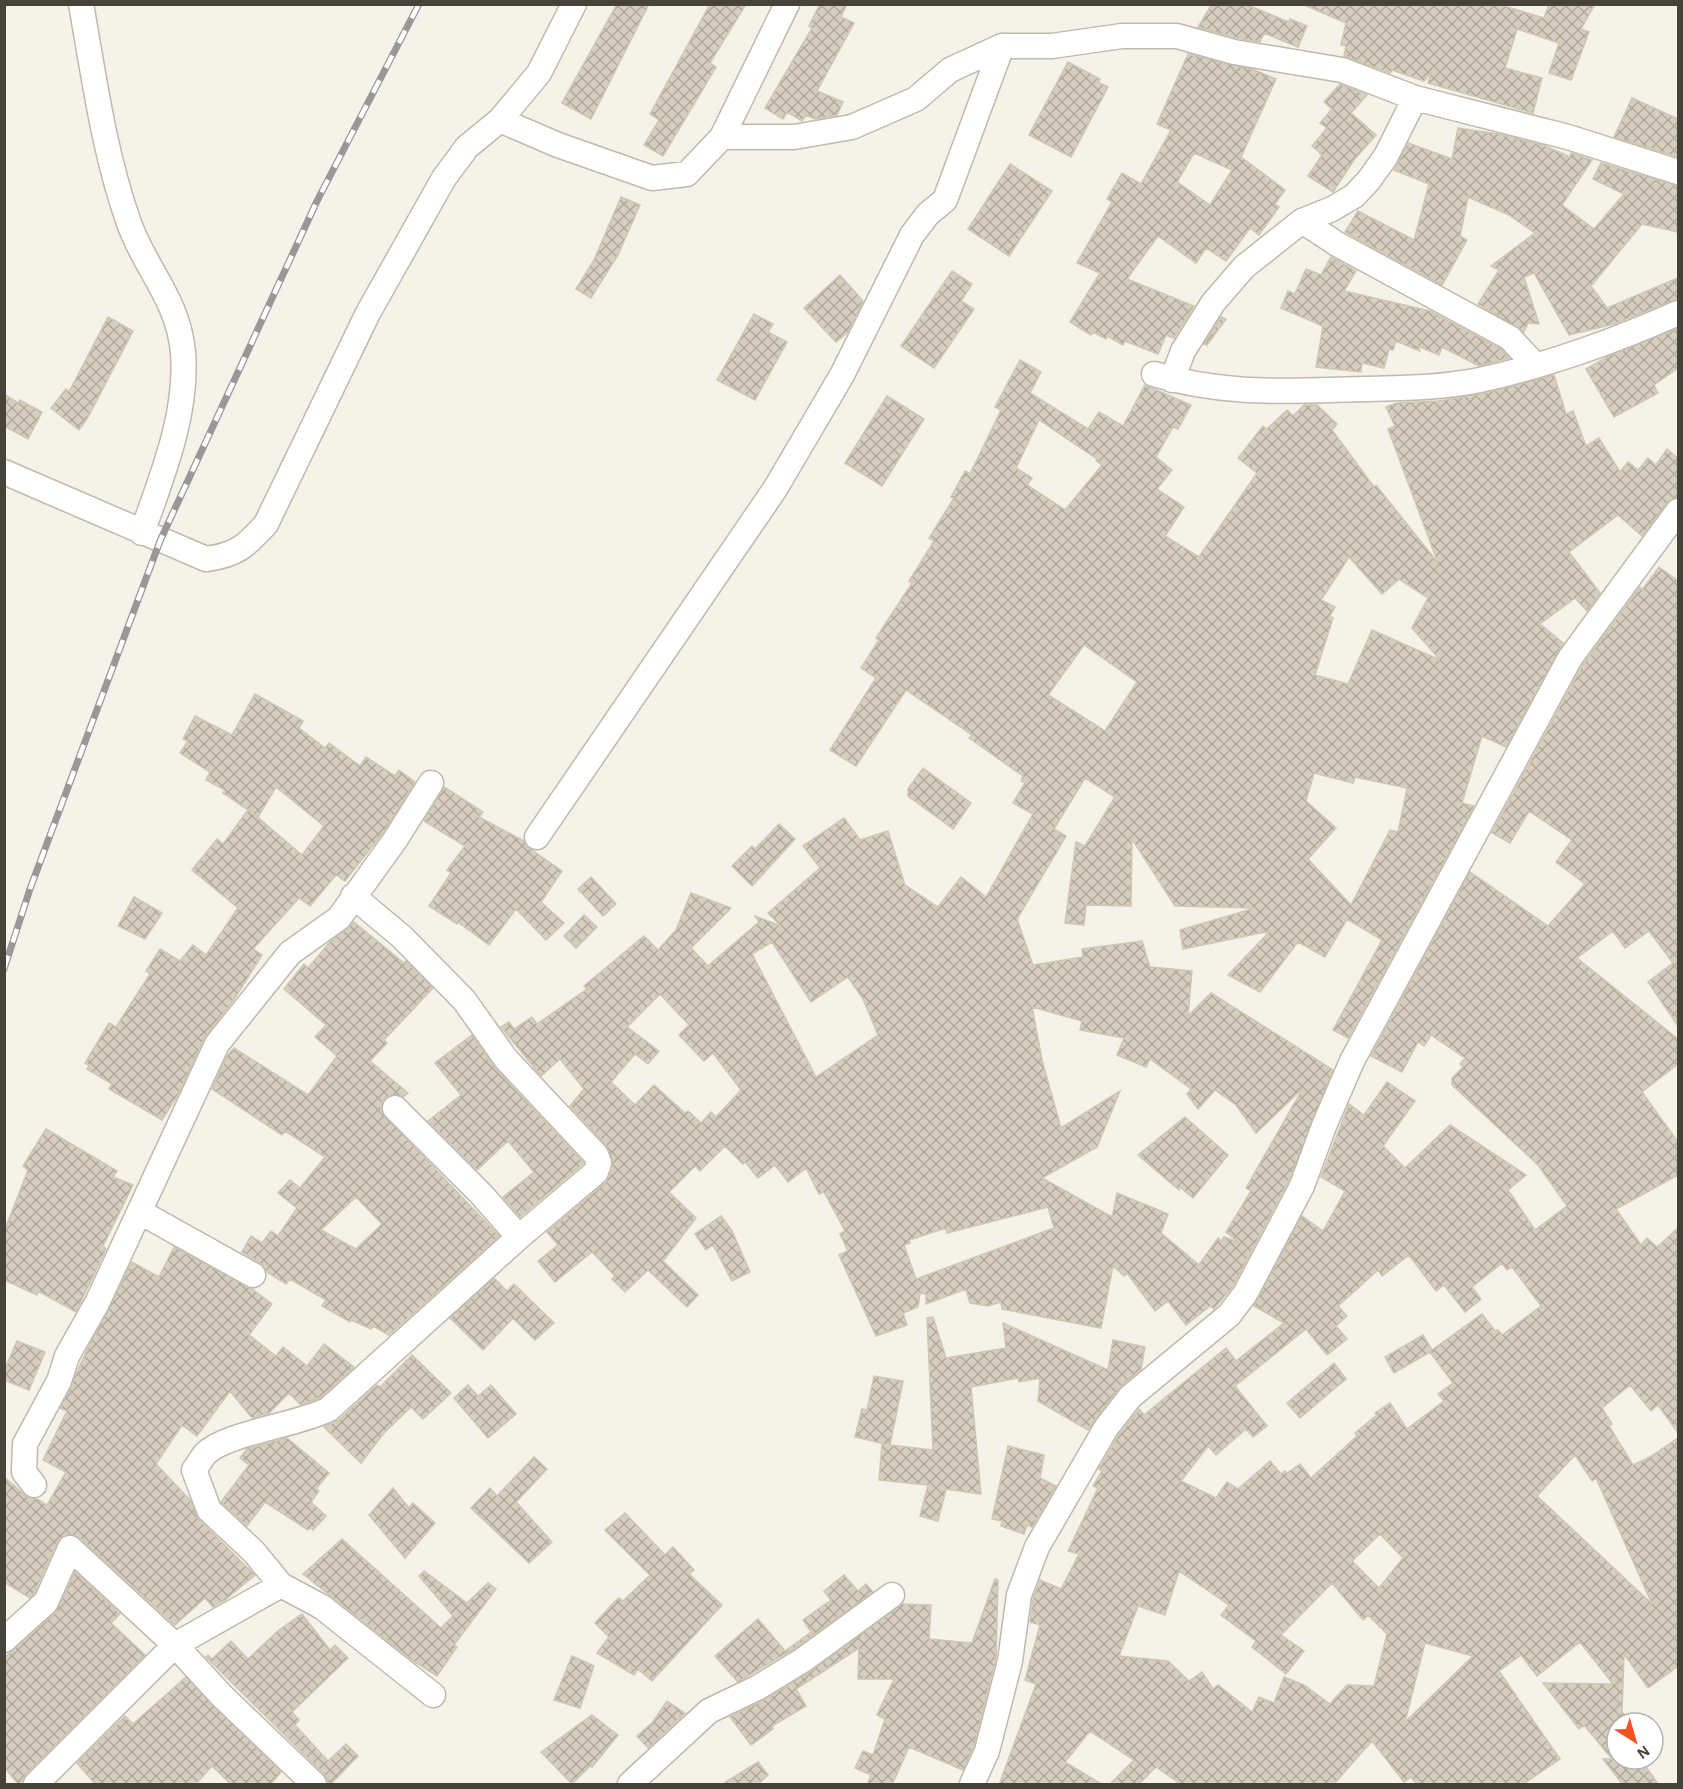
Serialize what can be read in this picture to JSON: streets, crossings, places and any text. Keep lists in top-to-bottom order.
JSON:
{
  "north": "bottom right"
}
